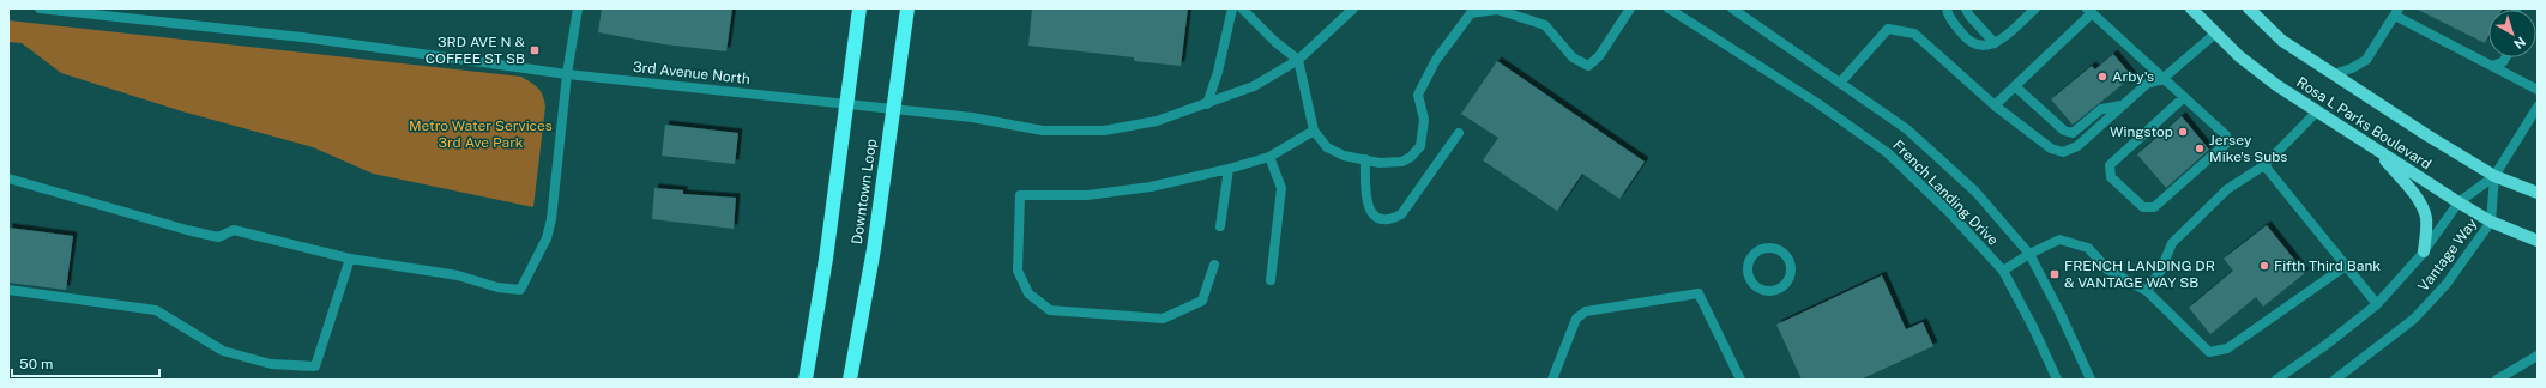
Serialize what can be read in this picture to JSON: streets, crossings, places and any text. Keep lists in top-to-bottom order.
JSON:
{
  "streets": {
    "highway": ["Downtown Loop"],
    "main road": ["Rosa L Parks Boulevard"],
    "street": ["3rd Avenue North", "French Landing Drive", "Vantage Way"]
  },
  "crossings": [
    ["Rosa L Parks Boulevard", "Vantage Way"]
  ],
  "parks": ["Metro Water Services 3rd Ave Park"],
  "places": {
    "transit": ["3RD AVE N & COFFEE ST SB", "FRENCH LANDING DR & VANTAGE WAY SB"],
    "other": [
      "Arby's",
      "Wingstop",
      "Jersey Mike's Subs",
      "Fifth Third Bank"
    ]
  },
  "scale_bar": "50 m",
  "north": "bottom right"
}
